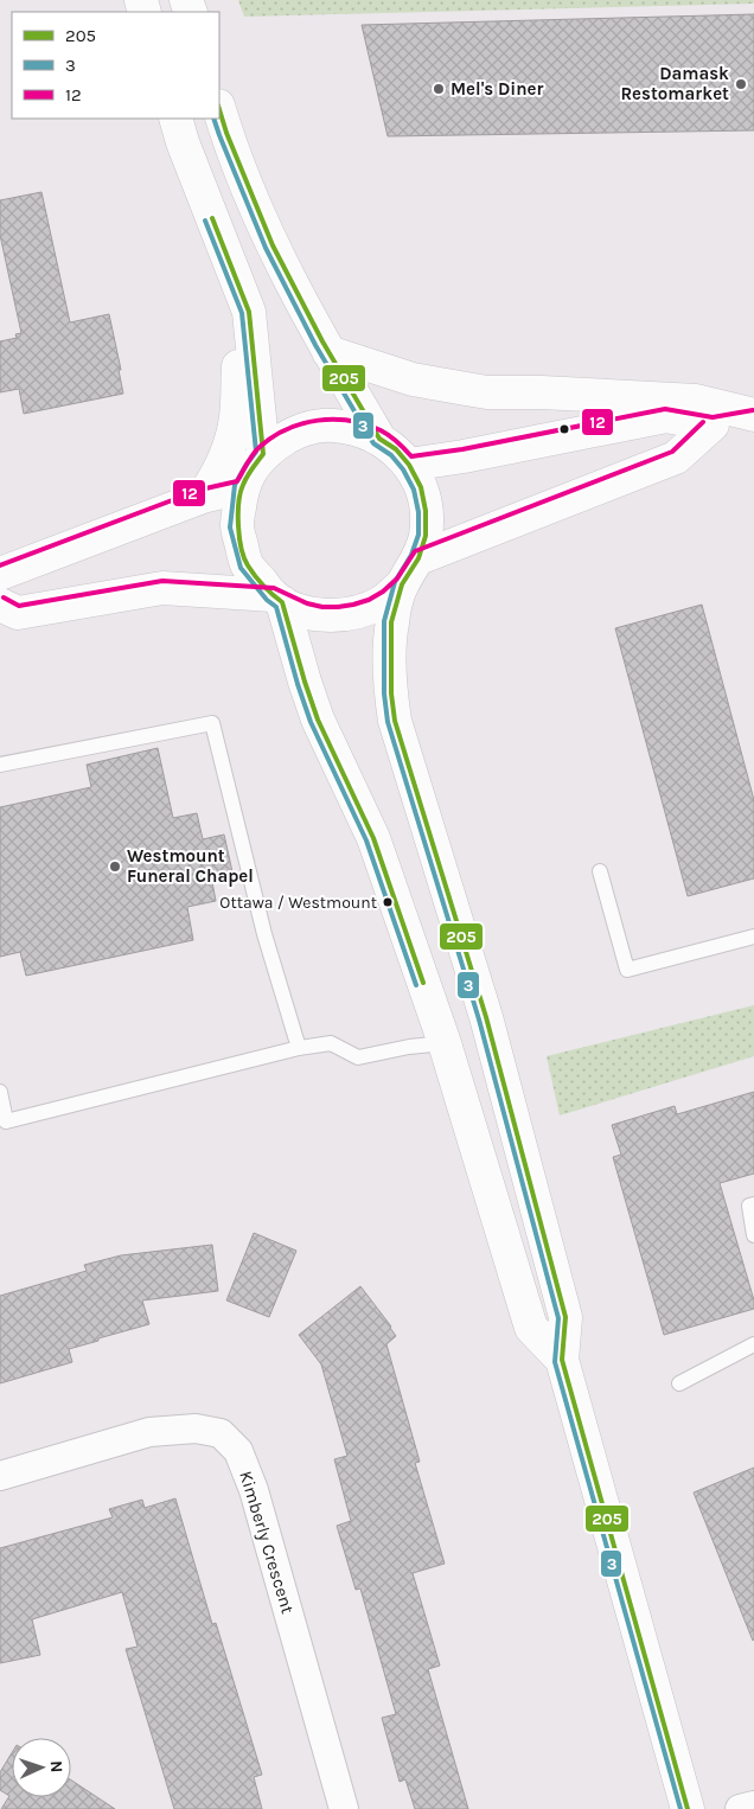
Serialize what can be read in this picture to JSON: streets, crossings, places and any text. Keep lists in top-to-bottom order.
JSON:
{
  "streets": {
    "street": ["Kimberly Crescent"]
  },
  "places": [
    "Damask Restomarket",
    "Mel's Diner",
    "Westmount Funeral Chapel",
    "Ottawa / Westmount"
  ],
  "lines": ["transit line 205", "transit line 3", "transit line 12"],
  "legend": ["205", "3", "12"],
  "north": "right"
}
